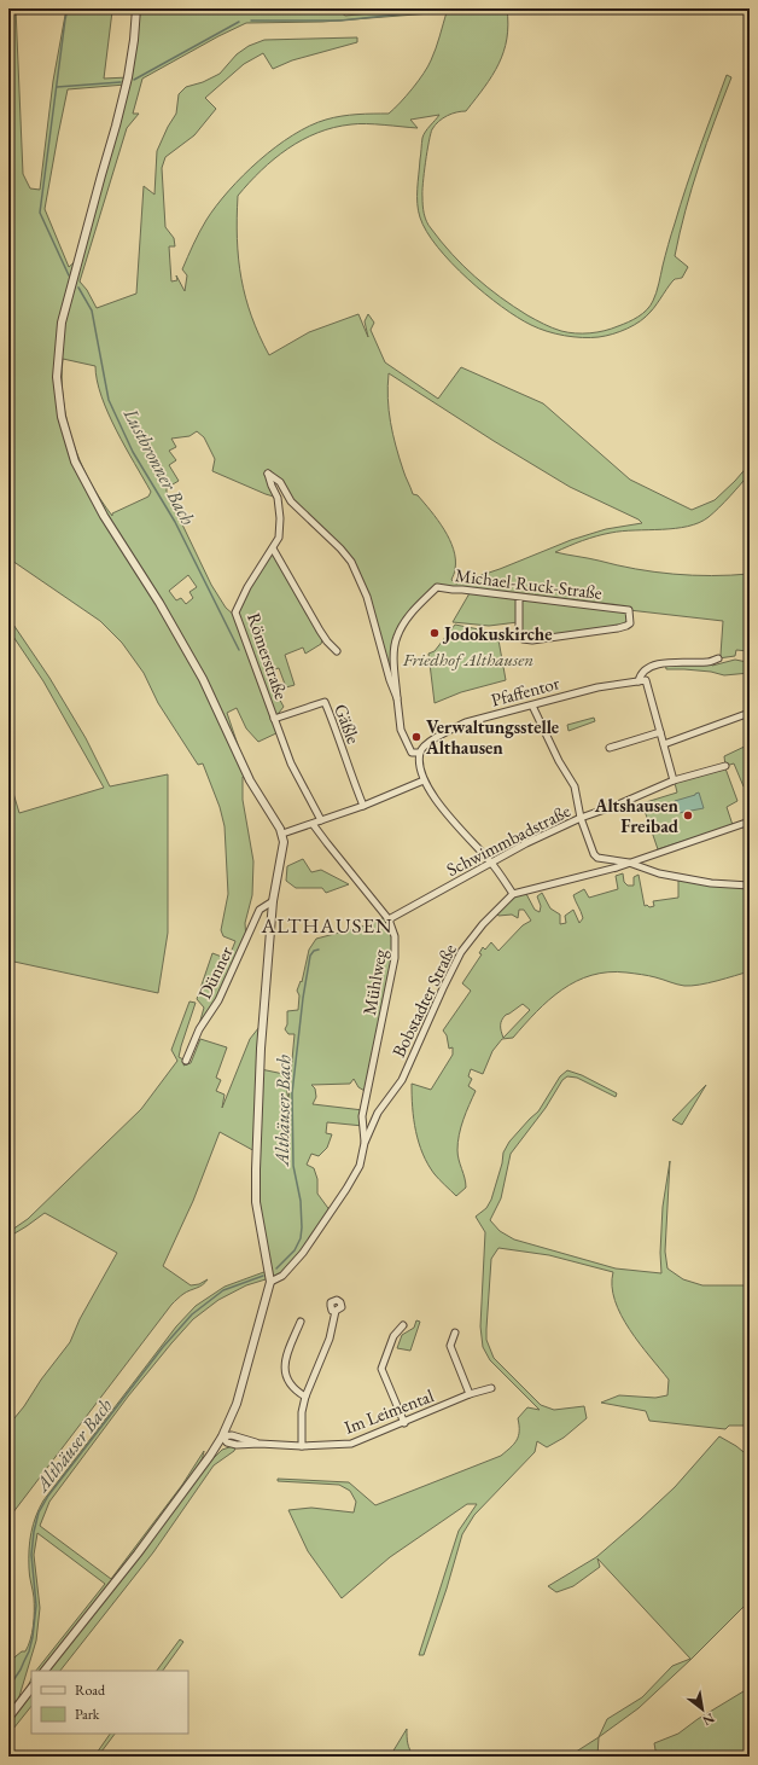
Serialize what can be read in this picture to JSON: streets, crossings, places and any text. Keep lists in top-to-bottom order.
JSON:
{
  "streets": {
    "street": [
      "Michael-Ruck-Straße",
      "Römerstraße",
      "Pfaffentor",
      "Gäßle",
      "Schwimmbadstraße",
      "Dünner",
      "Mühlweg",
      "Bobstadter Straße",
      "Im Leimental"
    ]
  },
  "crossings": [
    ["Michael-Ruck-Straße", "Römerstraße"],
    ["Michael-Ruck-Straße", "Pfaffentor"],
    ["Römerstraße", "Gäßle"],
    ["Schwimmbadstraße", "Mühlweg"],
    ["Mühlweg", "Bobstadter Straße"]
  ],
  "districts": ["ALTHAUSEN"],
  "water": ["Lustbronner Bach", "Althäuser Bach"],
  "parks": ["Friedhof Althausen"],
  "places": ["Jodokuskirche", "Verwaltungsstelle Althausen", "Altshausen Freibad"],
  "legend": ["Road", "Park"],
  "north": "bottom right"
}
